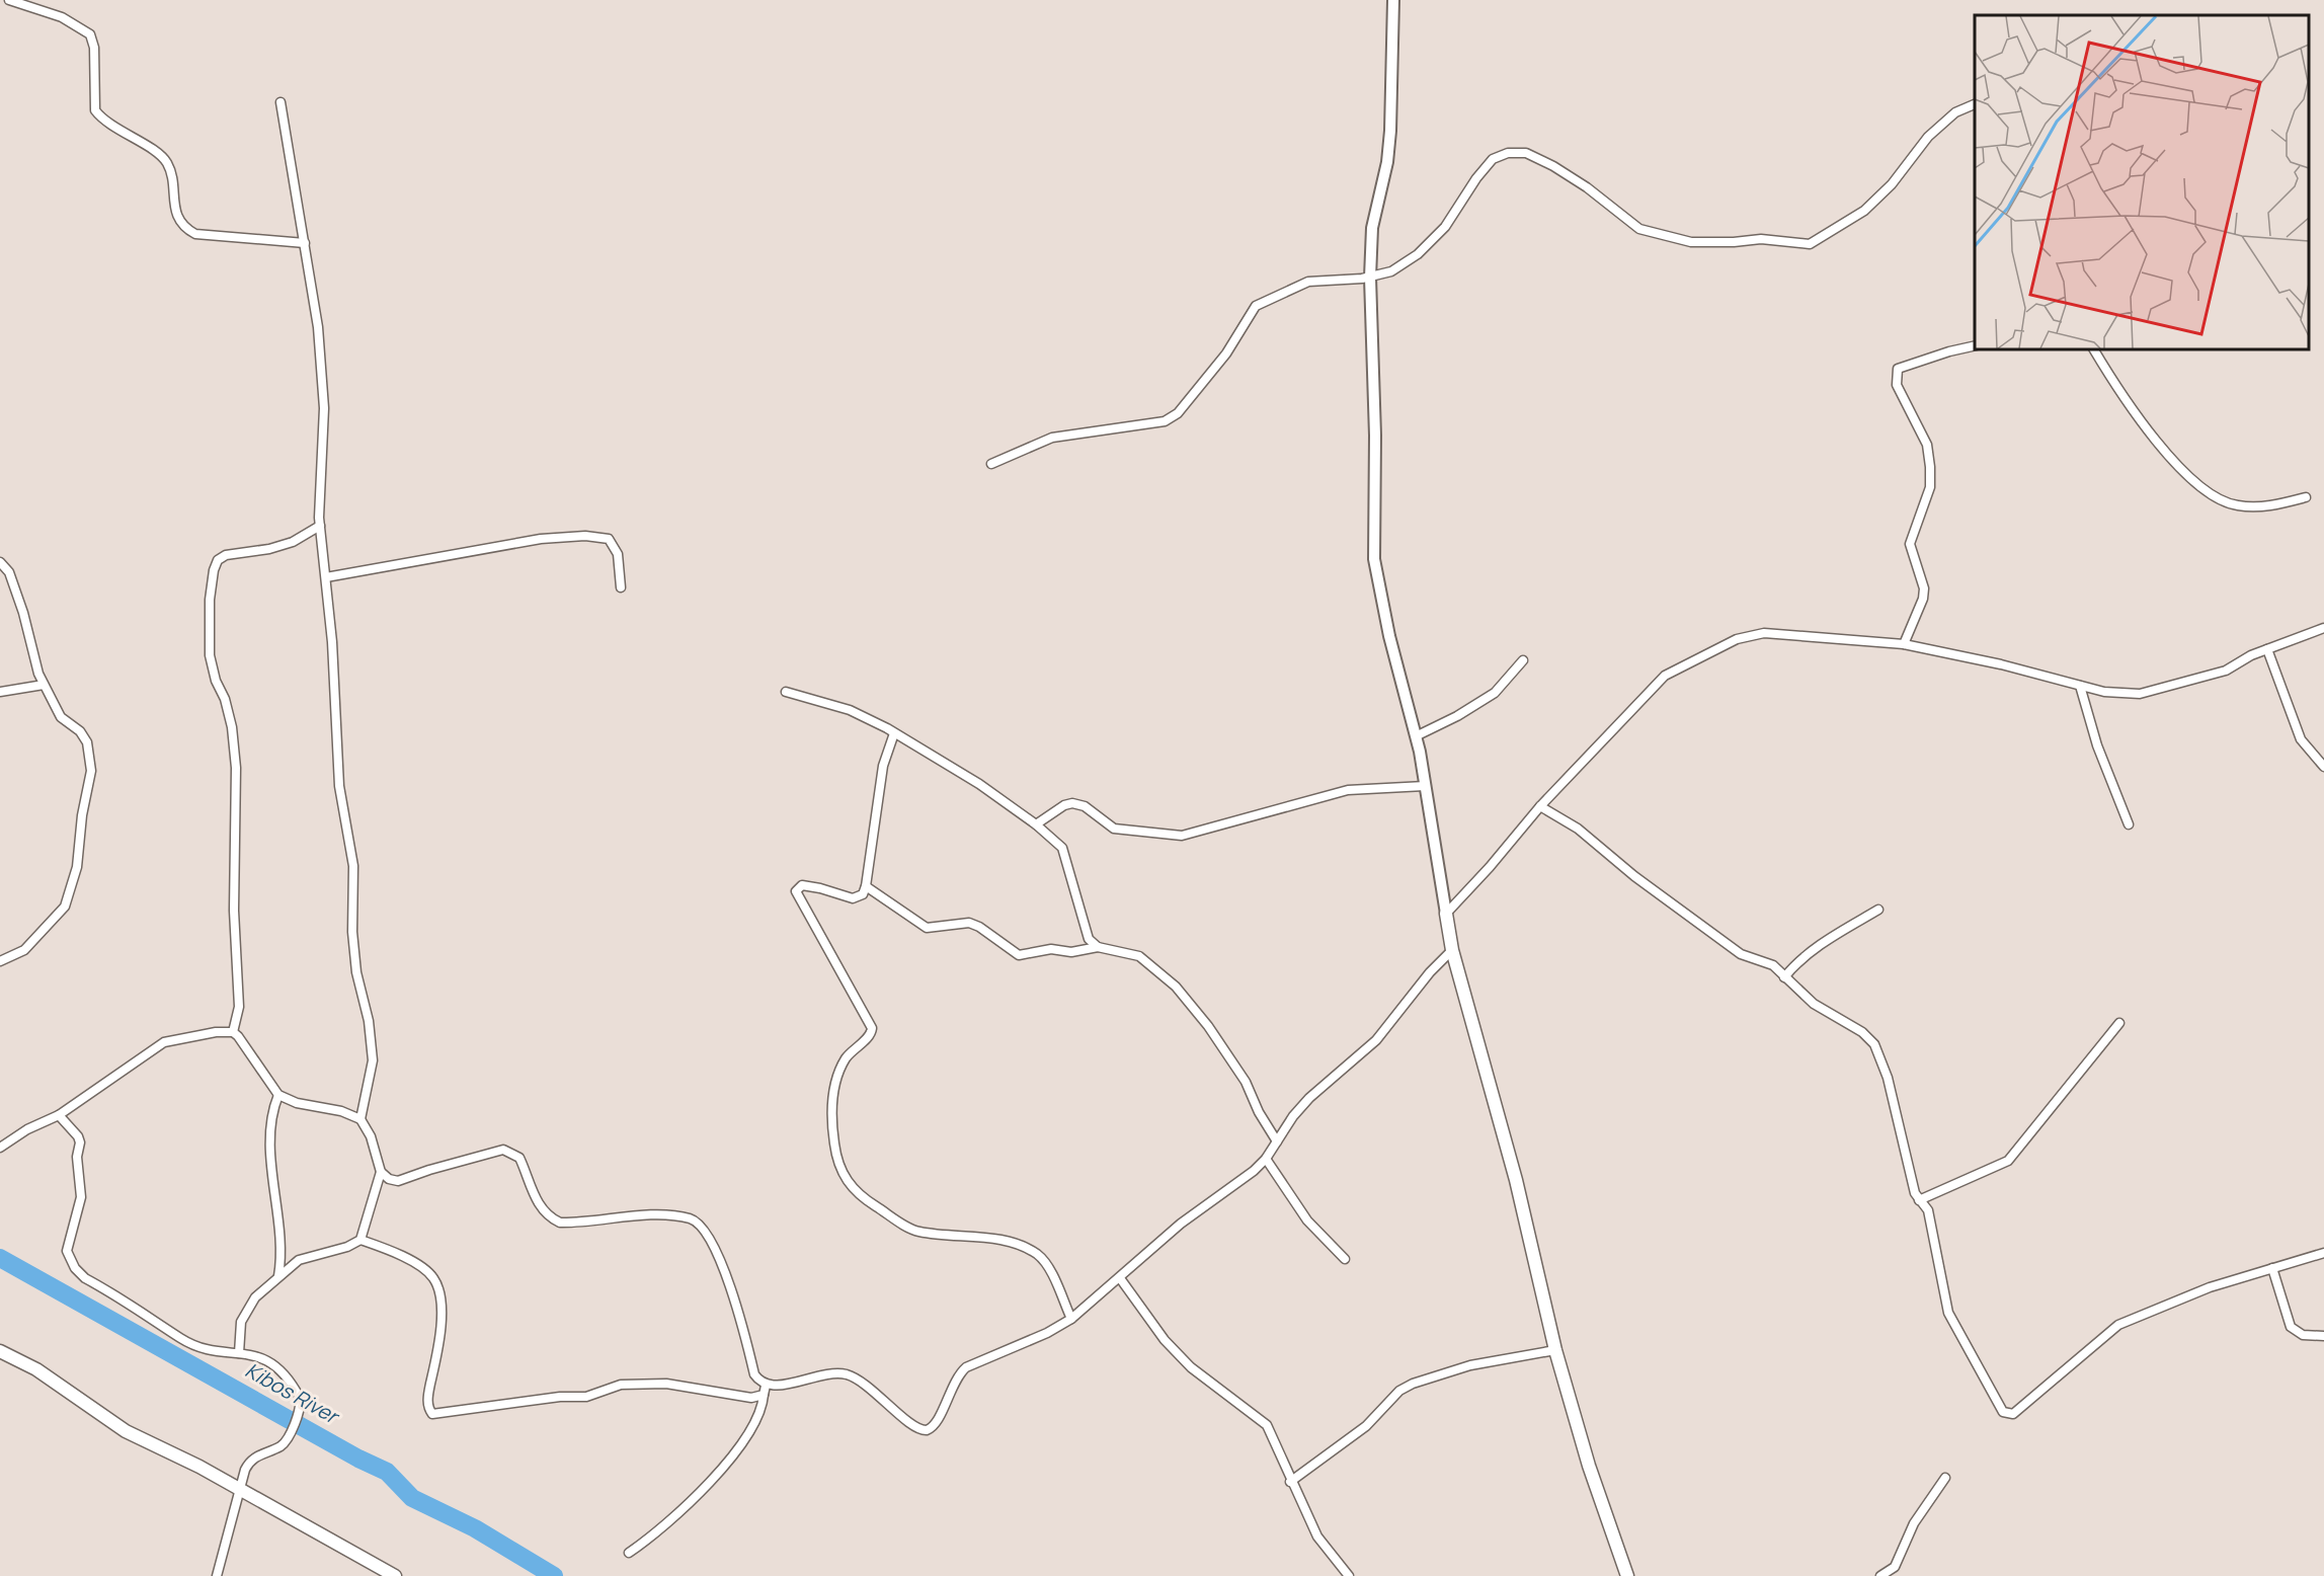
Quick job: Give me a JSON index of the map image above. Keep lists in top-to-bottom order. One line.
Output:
{"water":["Kibos River"]}
